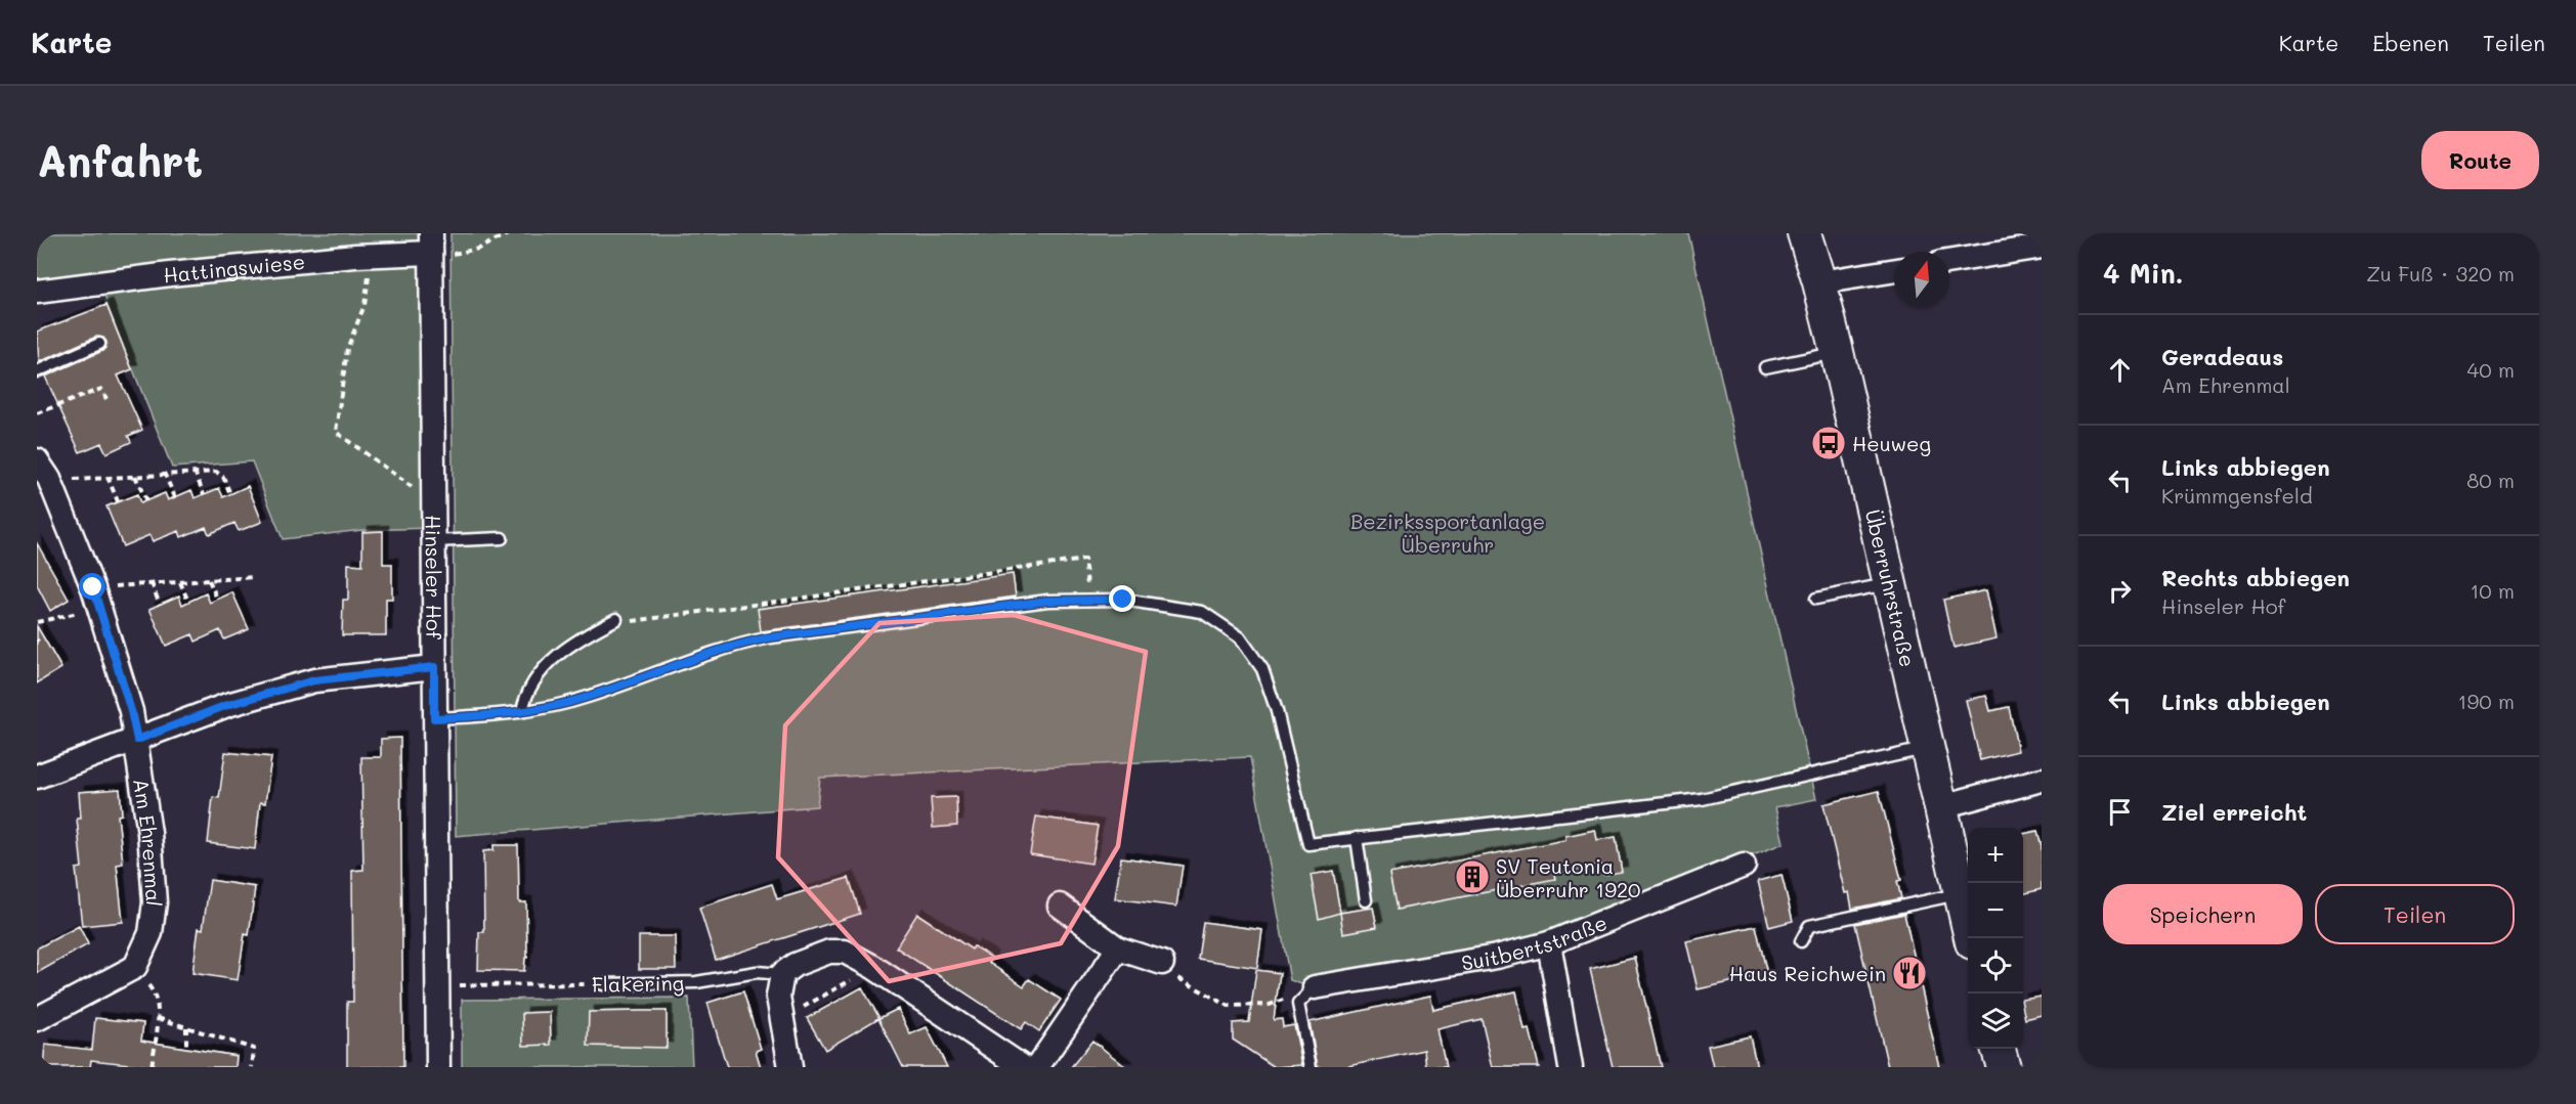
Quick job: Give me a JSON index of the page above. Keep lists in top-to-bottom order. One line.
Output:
{"streets":{"main road":["Überruhrstraße"],"street":["Hattingswiese","Hinseler Hof","Am Ehrenmal","Suitbertstraße"],"lane":["Flakering"]},"crossings":[["Hattingswiese","Hinseler Hof"]],"parks":["Bezirkssportanlage Überruhr"],"places":{"bus stop":["Heuweg"],"building":["SV Teutonia Überruhr 1920"],"restaurant":["Haus Reichwein"]},"north":"top","page":{"header":"Karte","nav":["Karte","Ebenen","Teilen"],"buttons":["Route",["Speichern","Teilen"]],"title":"Anfahrt","heading":["4 Min.","Zu Fuß · 320 m"],"list":[["Geradeaus","Am Ehrenmal","40 m"],["Links abbiegen","Krümmgensfeld","80 m"],["Rechts abbiegen","Hinseler Hof","10 m"],["Links abbiegen","190 m"],"Ziel erreicht"],"map_buttons":["+","−"]}}
